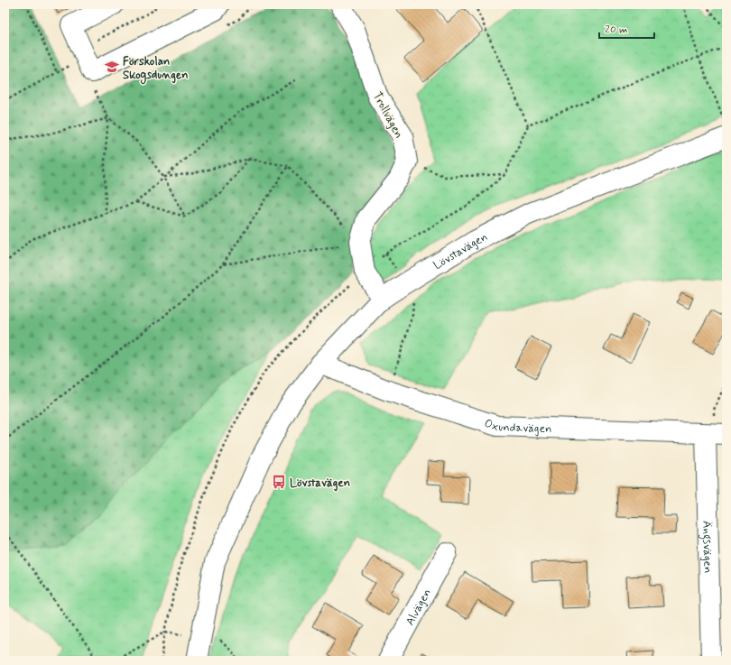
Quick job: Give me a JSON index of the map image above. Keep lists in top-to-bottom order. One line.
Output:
{"streets":{"street":["Trollvägen","Lövstavägen","Oxundavägen","Ängsvägen","Alvägen"]},"crossings":[["Lövstavägen","Oxundavägen"],["Oxundavägen","Ängsvägen"]],"places":{"school or university":["Förskolan Skogsdungen"],"bus stop":["Lövstavägen"]},"scale_bar":"20 m"}
